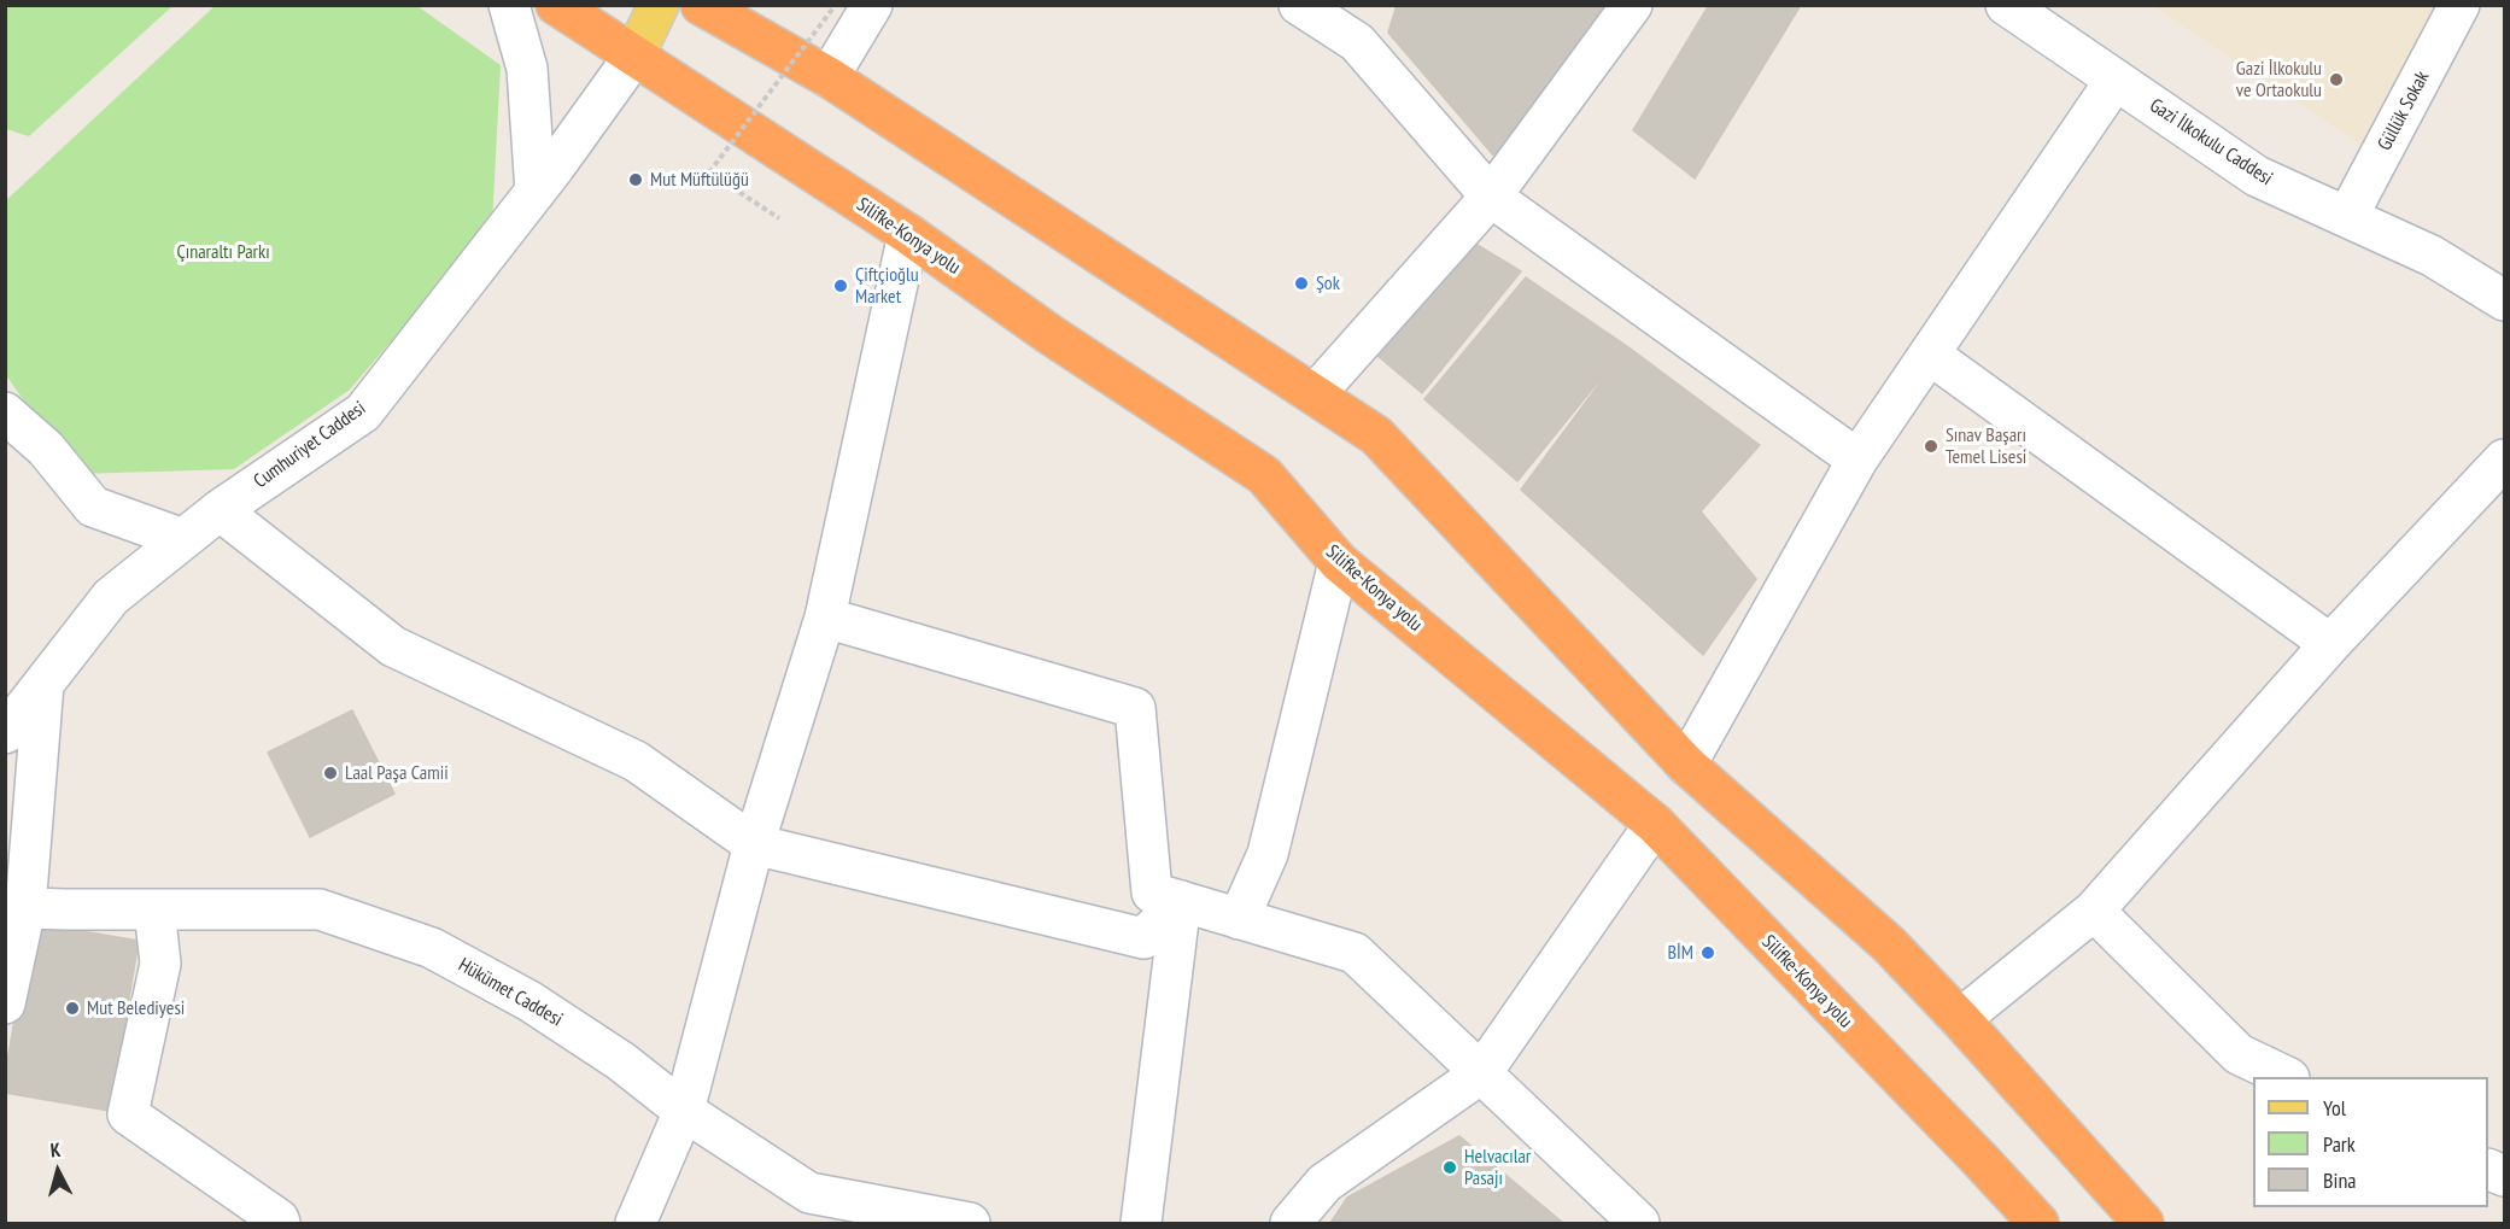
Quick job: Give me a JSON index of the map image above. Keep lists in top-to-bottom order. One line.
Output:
{"streets":{"highway":["Silifke-Konya yolu"],"street":["Güllük Sokak","Gazi İlkokulu Caddesi","Cumhuriyet Caddesi","Hükümet Caddesi"]},"crossings":[["Güllük Sokak","Gazi İlkokulu Caddesi"],["Silifke-Konya yolu","Cumhuriyet Caddesi"]],"parks":["Çınaraltı Parkı"],"places":["Gazi İlkokulu ve Ortaokulu","Mut Müftülüğü","Şok","Çiftçioğlu Market","Sınav Başarı Temel Lisesi","Laal Paşa Camii","BİM","Mut Belediyesi","Helvacılar Pasajı"],"legend":["Yol","Park","Bina"],"north":"top"}
